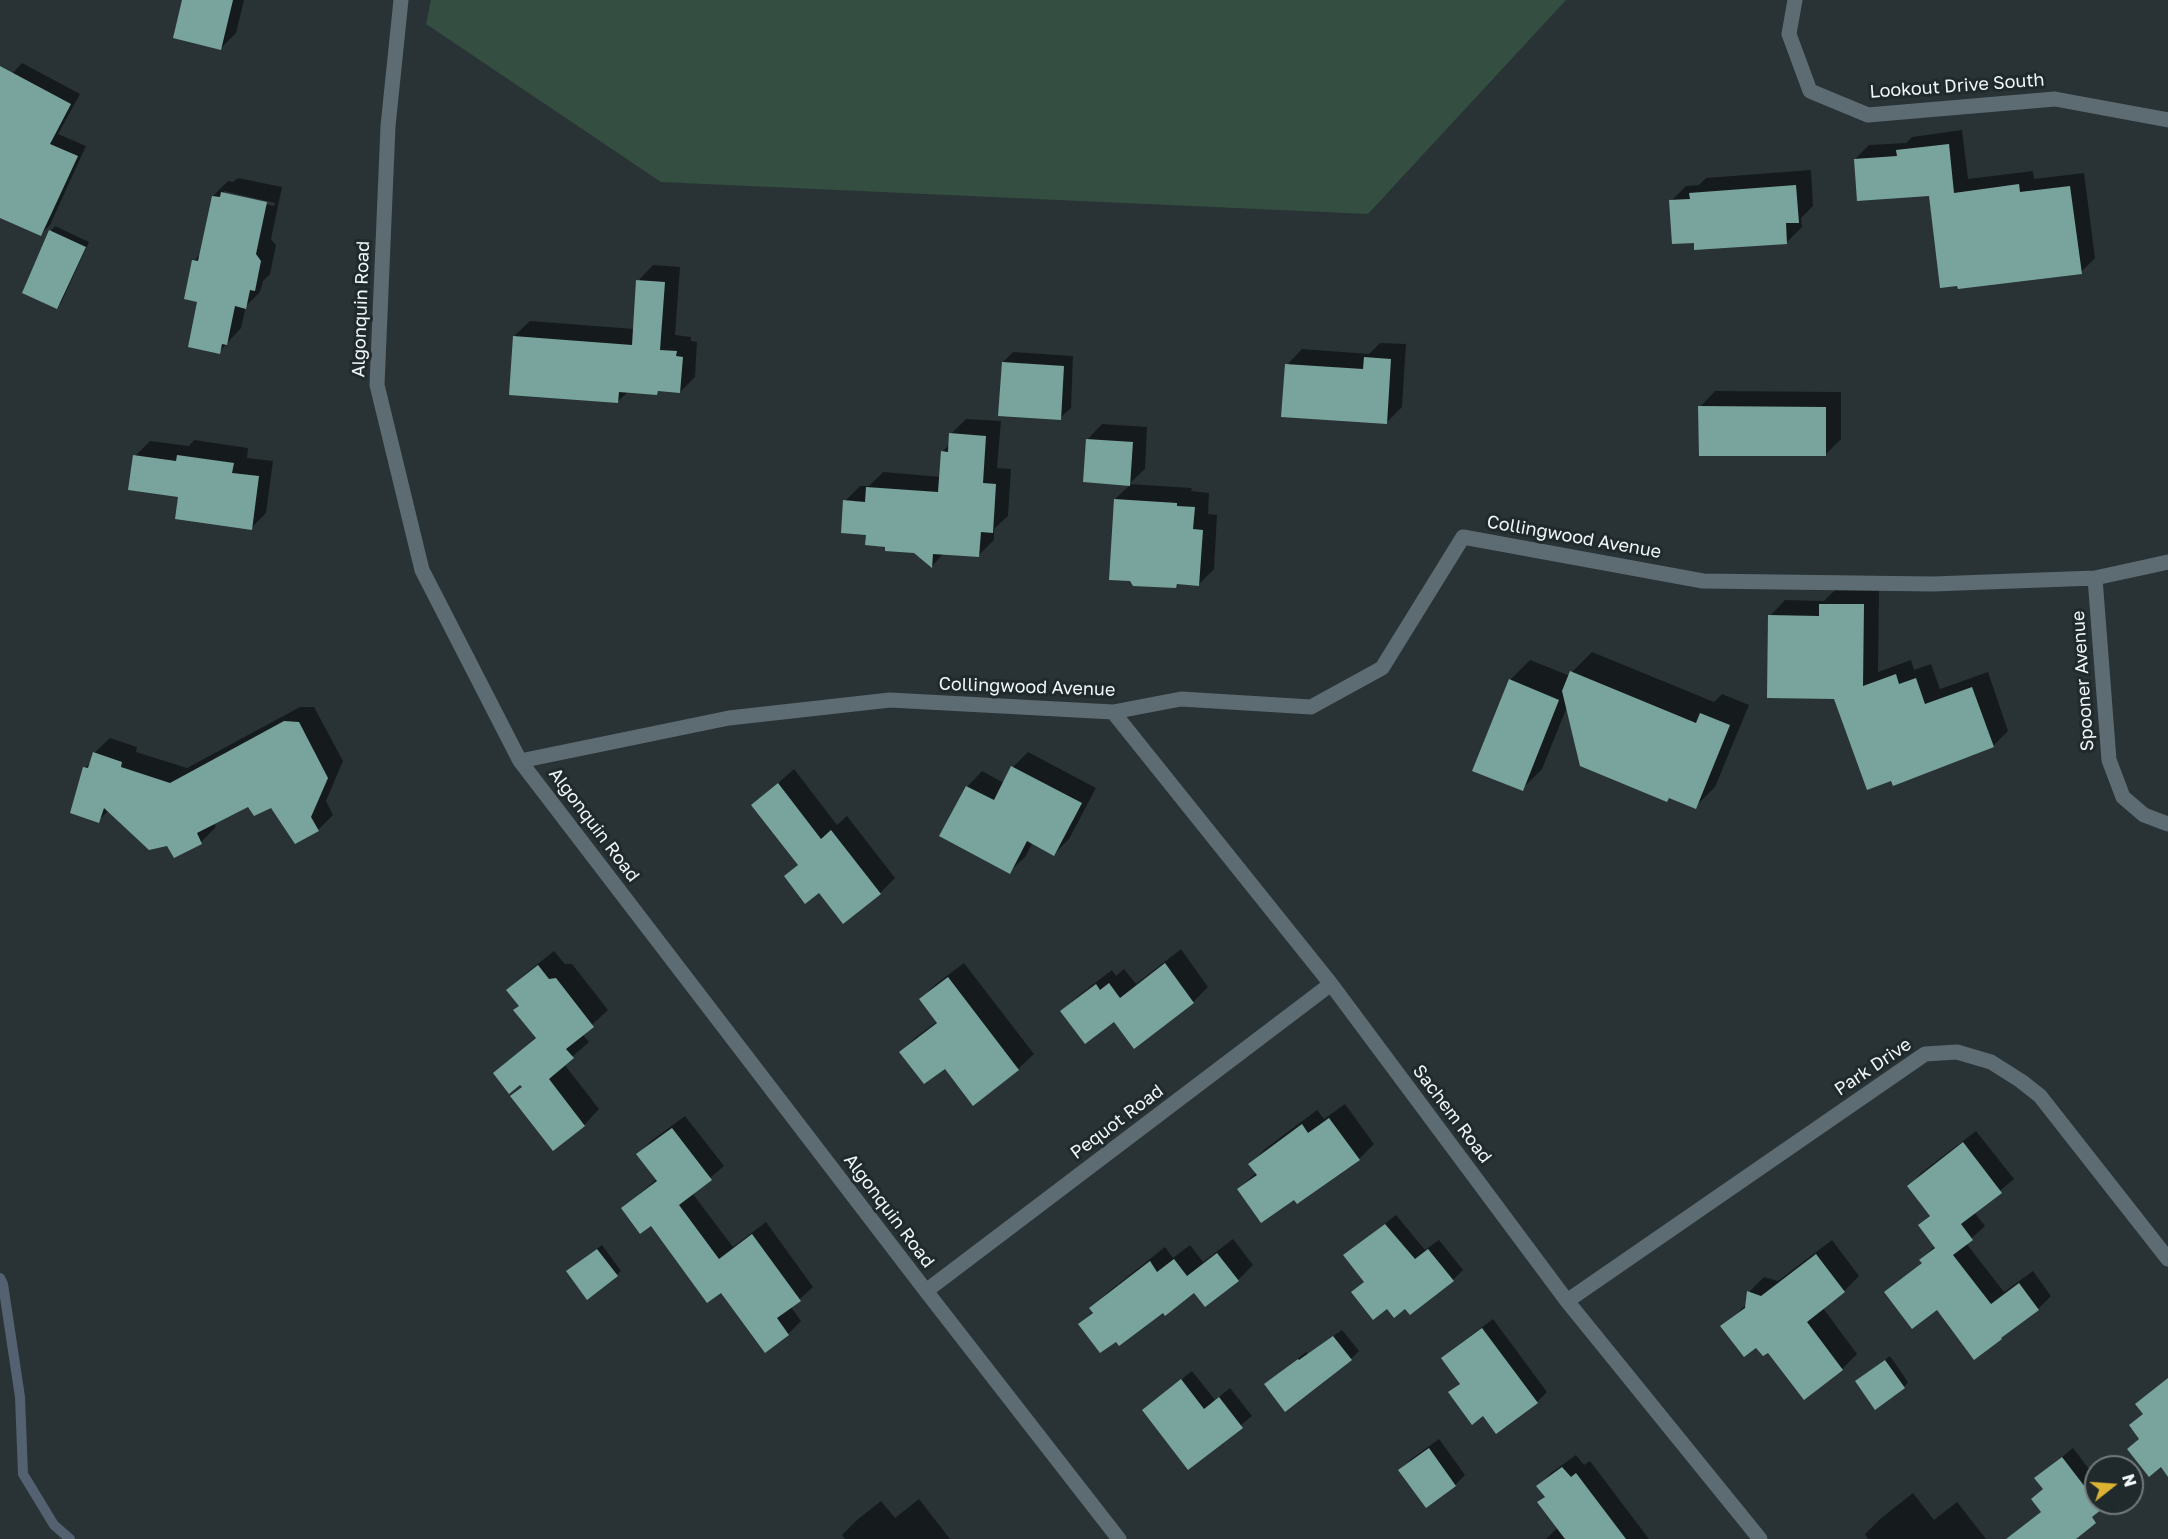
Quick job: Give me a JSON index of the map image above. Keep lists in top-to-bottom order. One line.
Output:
{"streets":{"street":["Lookout Drive South","Algonquin Road","Collingwood Avenue","Spooner Avenue","Park Drive","Sachem Road","Pequot Road"]},"crossings":[["Algonquin Road","Collingwood Avenue"],["Algonquin Road","Pequot Road"],["Collingwood Avenue","Spooner Avenue"],["Collingwood Avenue","Sachem Road"],["Park Drive","Sachem Road"],["Sachem Road","Pequot Road"]],"north":"right"}
